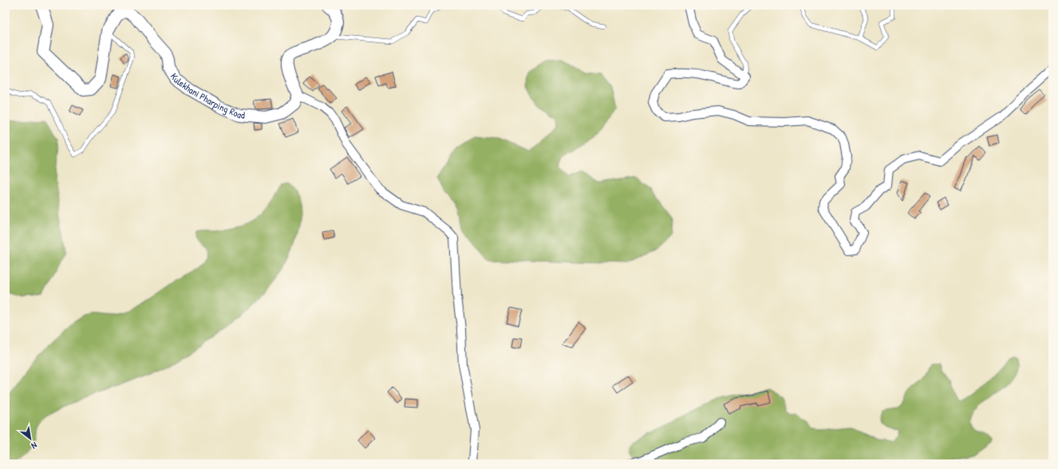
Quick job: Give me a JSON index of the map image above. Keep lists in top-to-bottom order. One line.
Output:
{"streets":{"main road":["Kulekhani Pharping Road"]},"north":"bottom right"}
